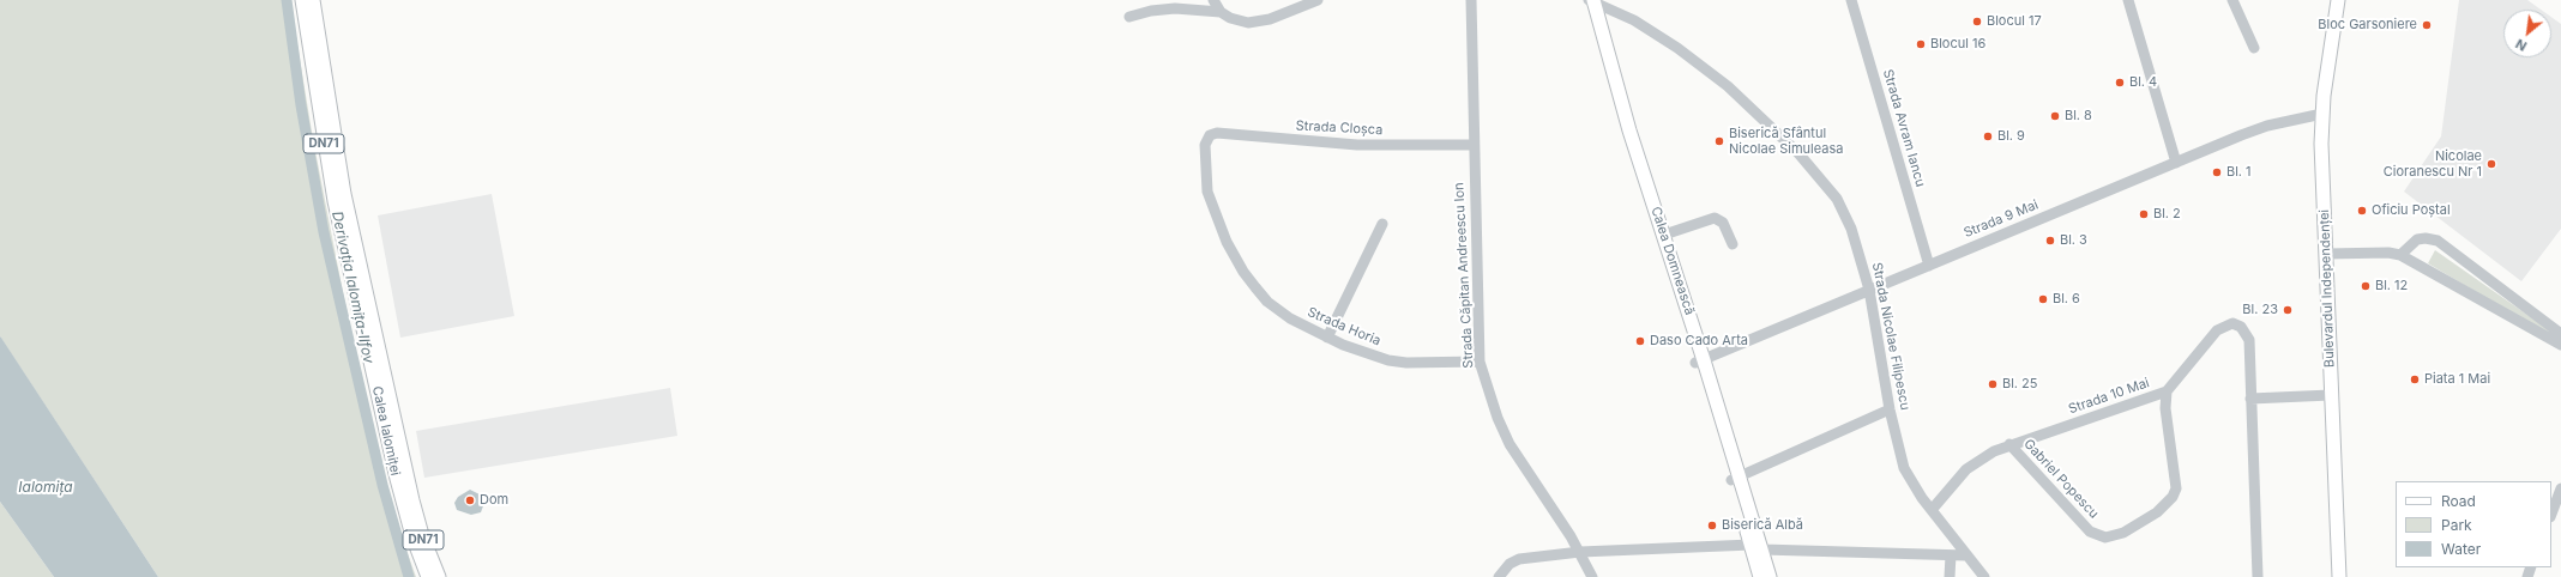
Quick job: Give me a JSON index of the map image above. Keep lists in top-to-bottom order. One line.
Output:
{"streets":{"main road":["DN71","Calea Domnească","Bulevardul Independenței","Calea Ialomiței"],"street":["Strada Cloșca","Strada Avram Iancu","Strada 9 Mai","Strada Căpitan Andreescu Ion","Strada Horia","Strada Nicolae Filipescu","Strada 10 Mai","Gabriel Popescu"]},"crossings":[["Strada Cloșca","Strada Căpitan Andreescu Ion"],["Strada Cloșca","Strada Horia"],["Strada Avram Iancu","Strada 9 Mai"],["Strada 9 Mai","Calea Domnească"],["Strada 9 Mai","Bulevardul Independenței"],["Strada 9 Mai","Strada Nicolae Filipescu"],["Calea Domnească","Strada Nicolae Filipescu"],["Strada Căpitan Andreescu Ion","Strada Horia"],["Strada Nicolae Filipescu","Strada 10 Mai"],["Strada 10 Mai","Gabriel Popescu"]],"water":["Derivația Ialomița-Ilfov","Ialomița"],"places":["Blocul 17","Bloc Garsoniere","Blocul 16","Bl. 4","Bl. 8","Bl. 9","Biserică Sfântul Nicolae Simuleasa","Nicolae Cioranescu Nr 1","Bl. 1","Oficiu Poștal","Bl. 2","Bl. 3","Bl. 12","Bl. 6","Bl. 23","Daso Cado Arta","Piata 1 Mai","Bl. 25","Dom","Biserică Albă"],"legend":["Road","Park","Water"],"north":"bottom left"}
